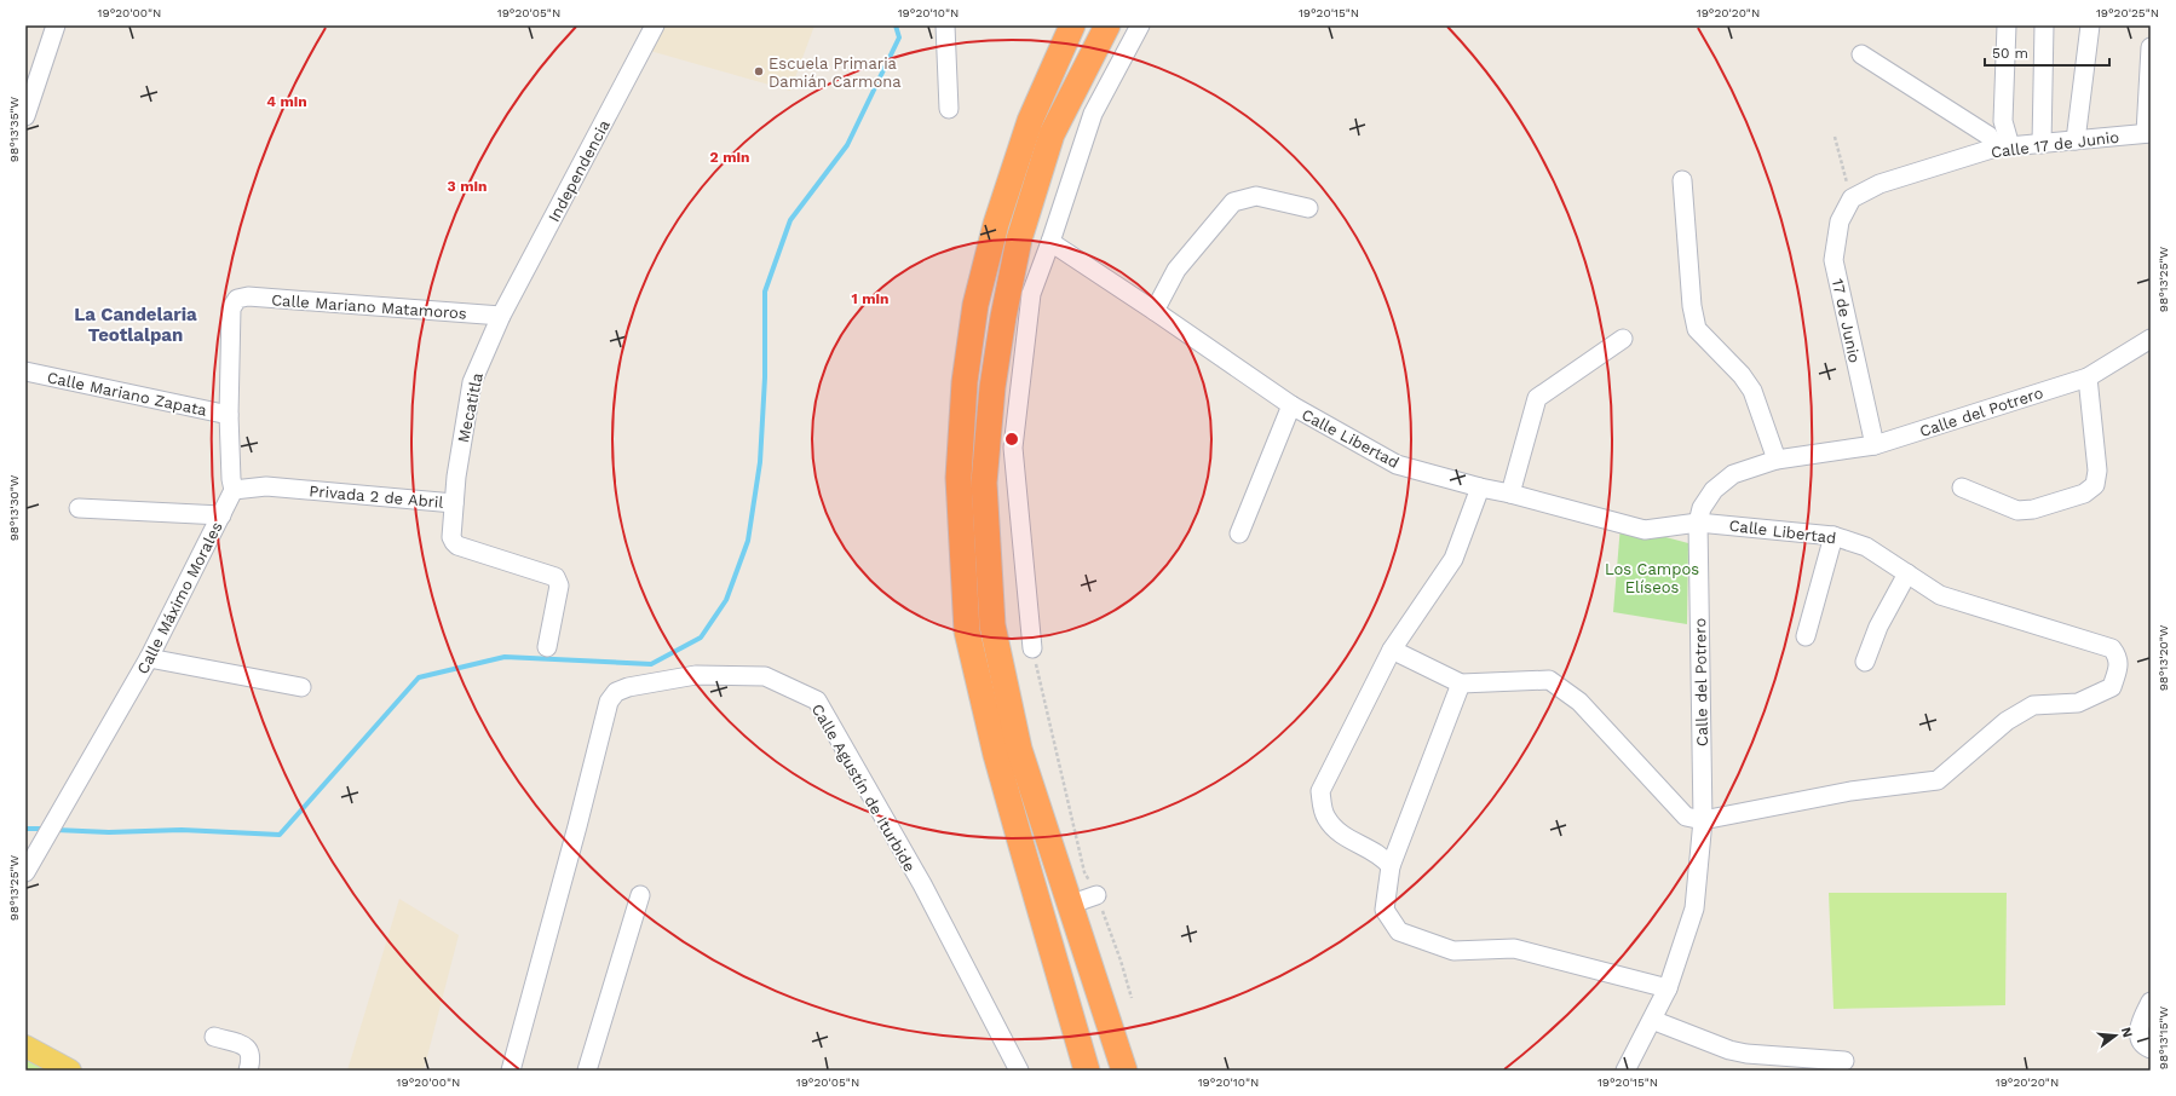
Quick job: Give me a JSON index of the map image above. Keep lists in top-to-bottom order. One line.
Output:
{"streets":{"street":["Calle 17 de Junio","Independencia","Calle Mariano Matamoros","17 de Junio","Calle Mariano Zapata","Mecatitla","Calle del Potrero","Calle Libertad","Privada 2 de Abril","Calle Máximo Morales","Calle Agustín de Iturbide"]},"crossings":[["Calle 17 de Junio","17 de Junio"],["Independencia","Calle Mariano Matamoros"],["Independencia","Mecatitla"],["Calle Mariano Matamoros","Calle Mariano Zapata"],["Calle Mariano Matamoros","Mecatitla"],["17 de Junio","Calle del Potrero"],["Mecatitla","Privada 2 de Abril"],["Calle del Potrero","Calle Libertad"],["Privada 2 de Abril","Calle Máximo Morales"]],"districts":["La Candelaria Teotlalpan"],"parks":["Los Campos Elíseos"],"places":["Escuela Primaria Damián Carmona"],"scale_bar":"50 m","north":"right","coordinates":["19°20'00\"N","19°20'05\"N","19°20'10\"N","19°20'15\"N","19°20'20\"N","19°20'25\"N","98°13'35\"W","98°13'25\"W","98°13'30\"W","98°13'20\"W","98°13'15\"W"],"rings":["4 min","2 min","3 min","1 min"]}
